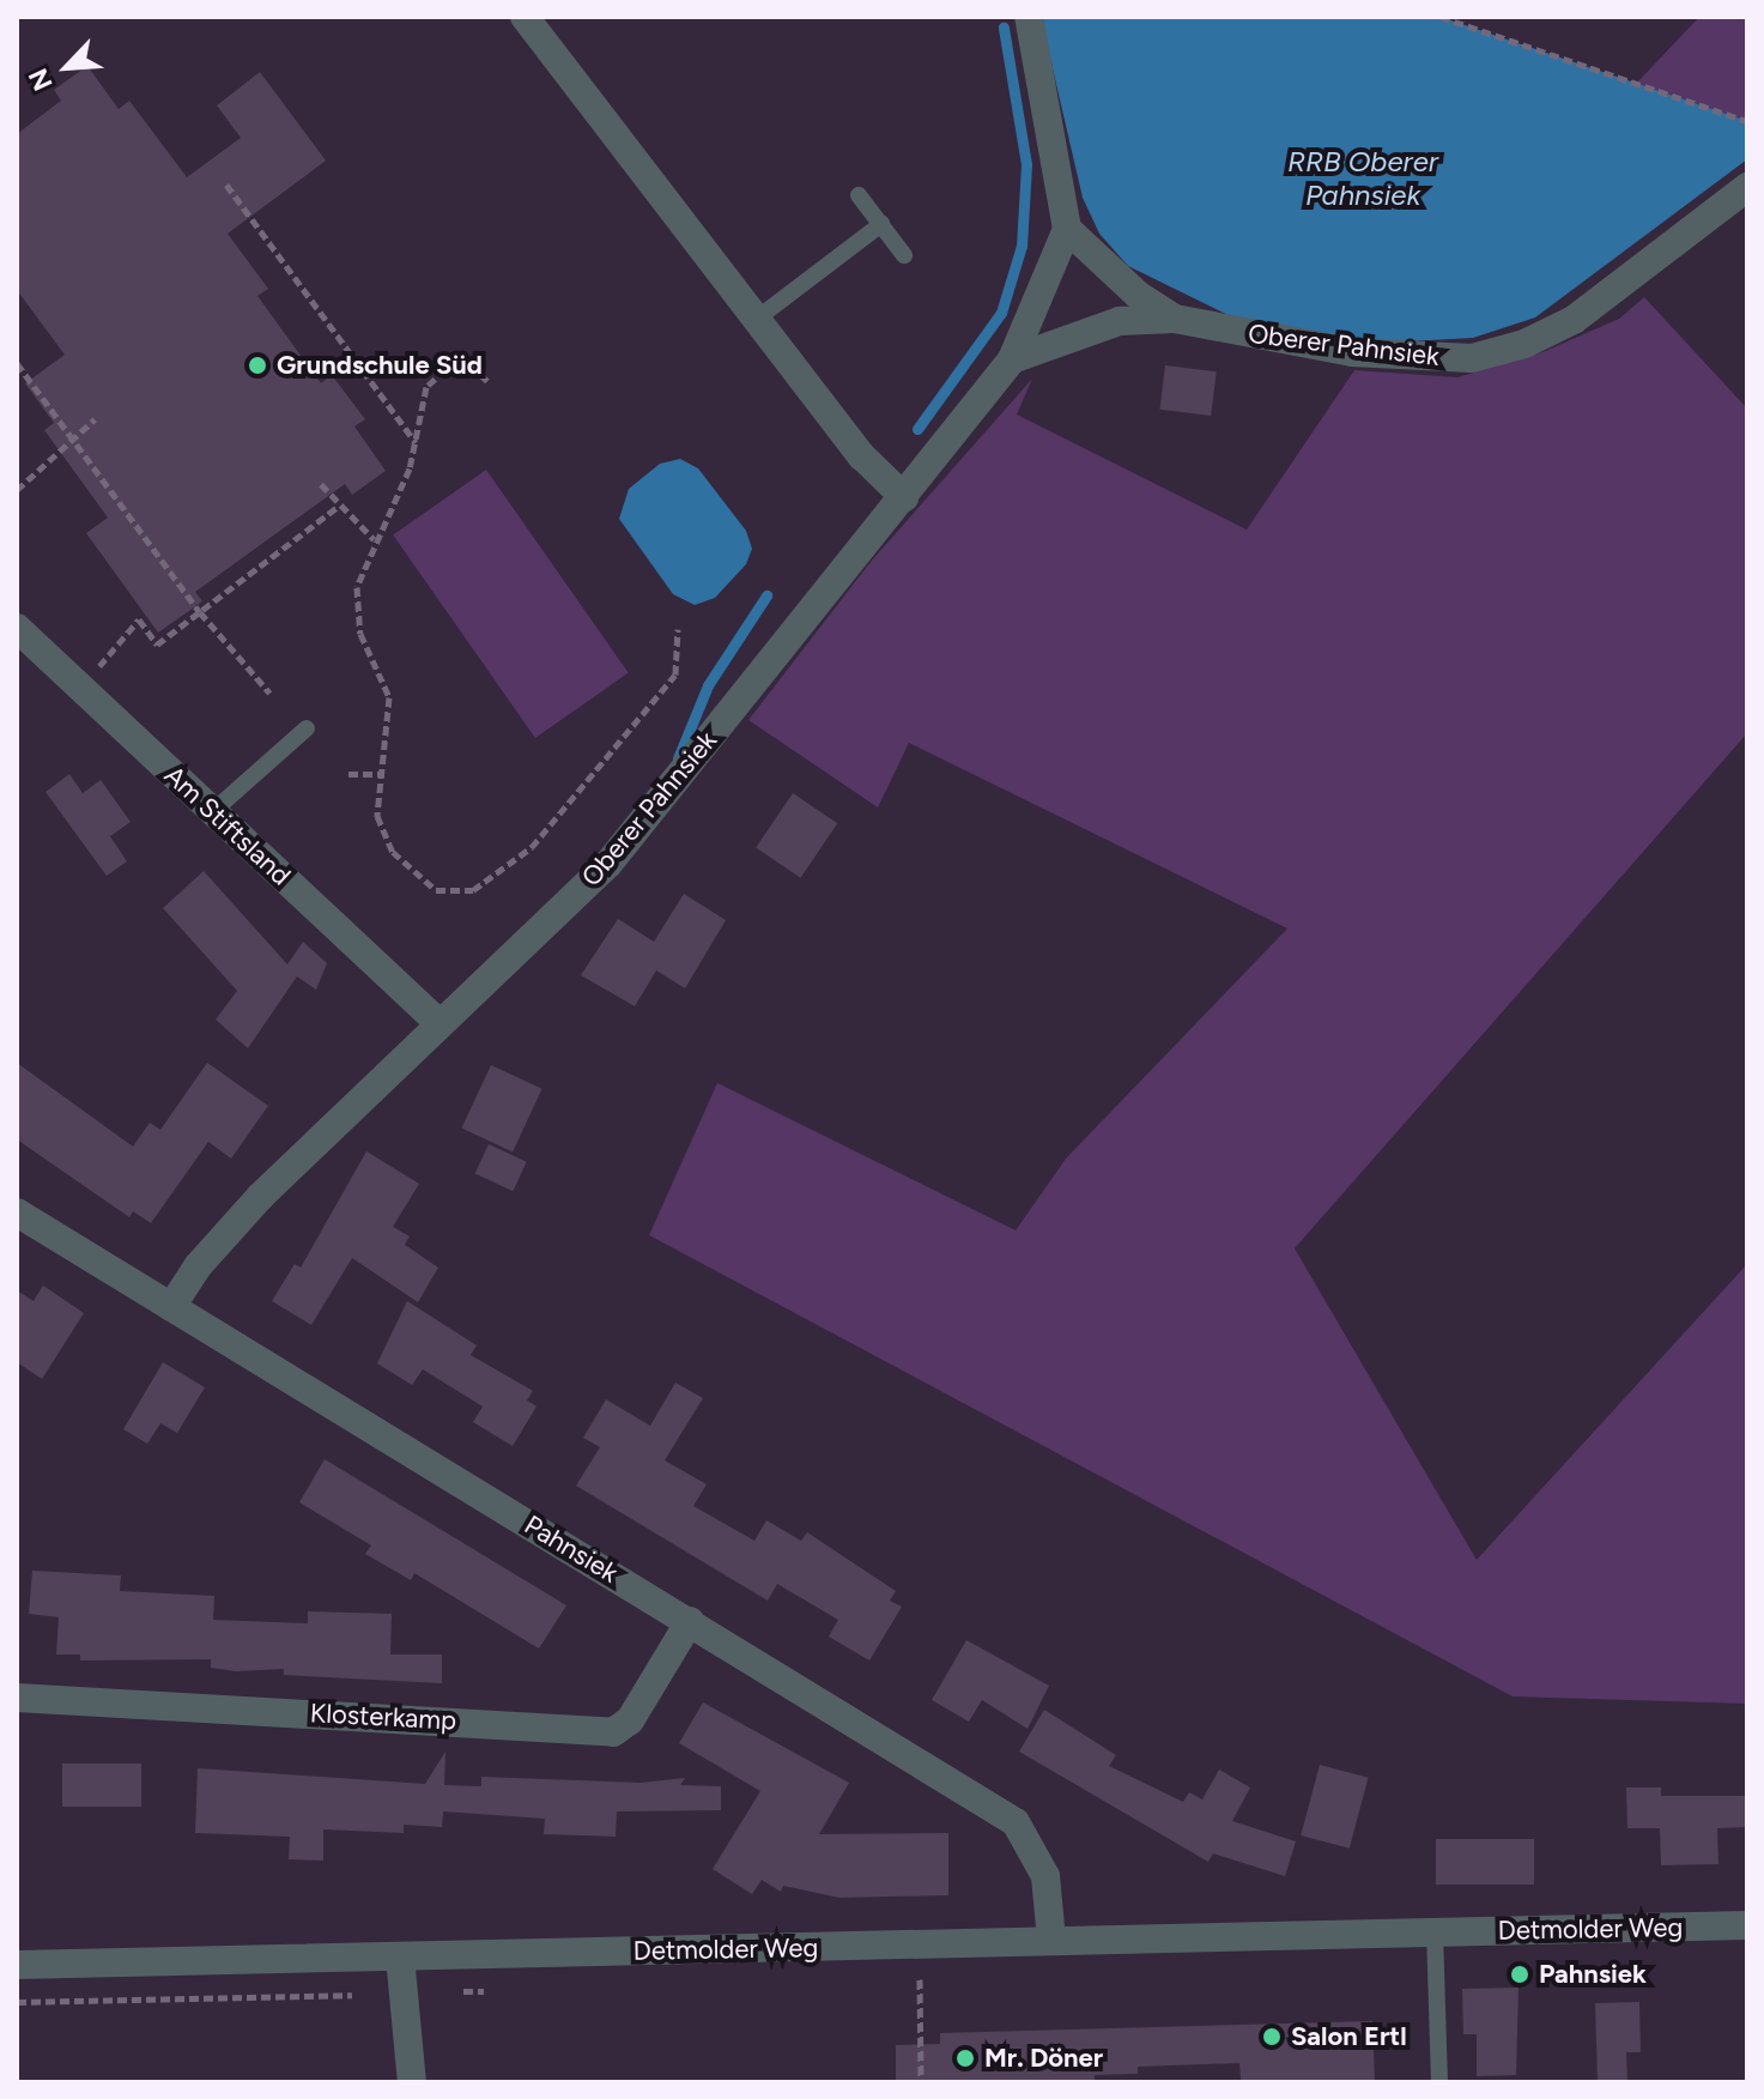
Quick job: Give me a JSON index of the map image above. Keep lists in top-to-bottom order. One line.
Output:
{"streets":{"street":["Oberer Pahnsiek","Am Stiftsland","Pahnsiek","Klosterkamp","Detmolder Weg"]},"crossings":[["Oberer Pahnsiek","Am Stiftsland"],["Oberer Pahnsiek","Pahnsiek"],["Pahnsiek","Klosterkamp"],["Pahnsiek","Detmolder Weg"]],"water":["RRB Oberer Pahnsiek"],"places":["Grundschule Süd","Pahnsiek","Salon Ertl","Mr. Döner"],"north":"bottom left"}
